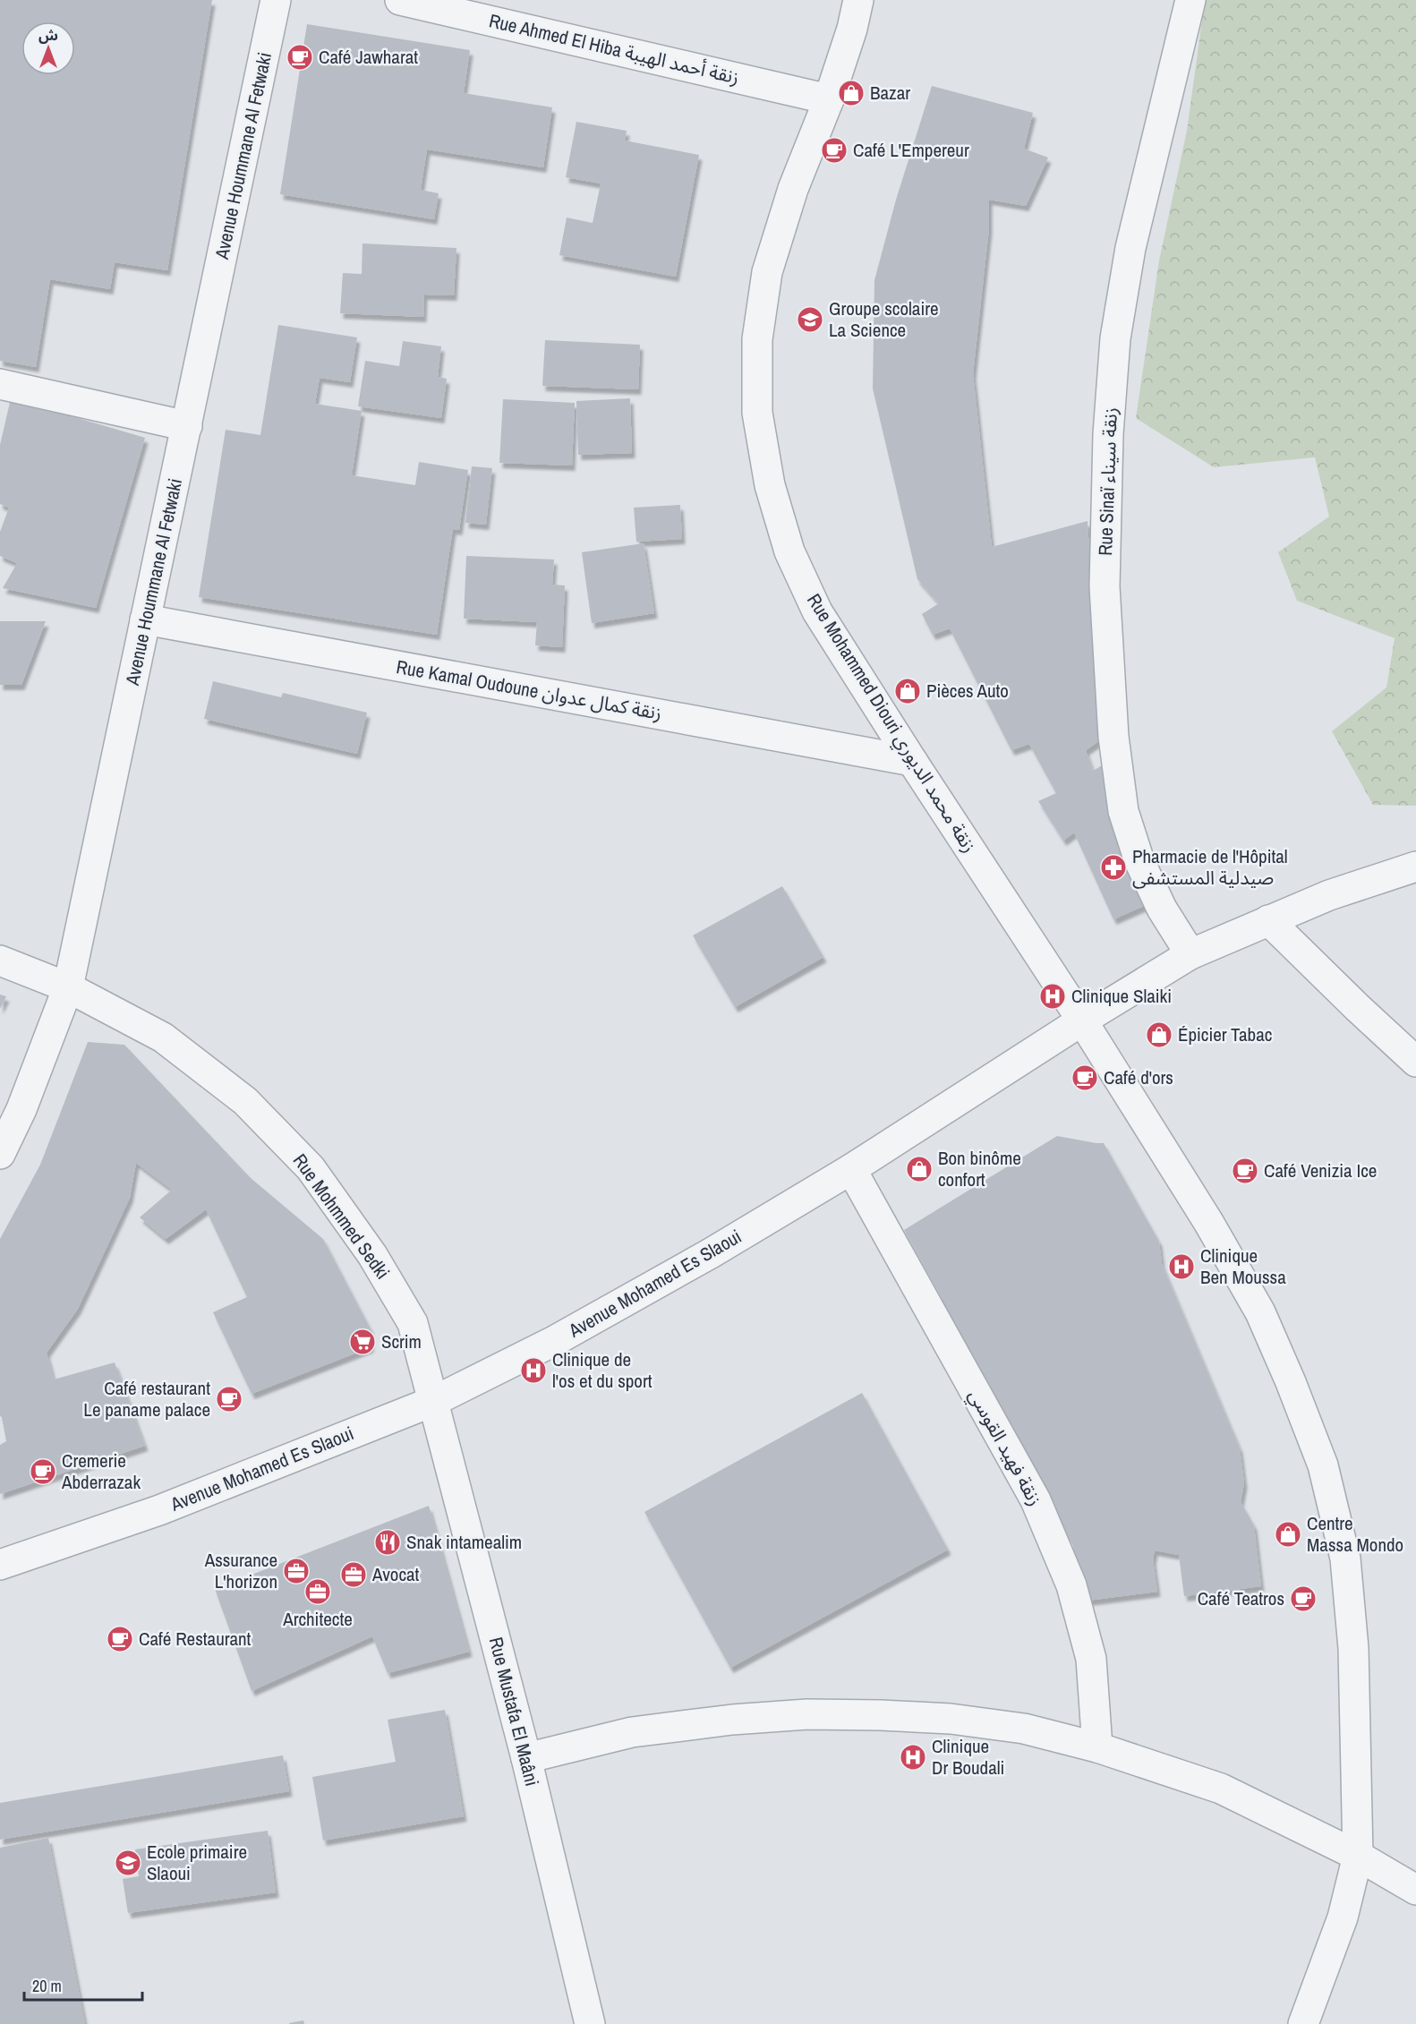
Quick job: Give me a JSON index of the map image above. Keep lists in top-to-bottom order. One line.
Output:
{"streets":{"street":["Rue Ahmed El Hiba زنقة أحمد الهيبة","Avenue Hoummane Al Fetwaki","Rue Sinaï زنقة سيناء","Rue Kamal Oudoune زنقة كمال عدوان","Rue Mohammed Diouri زنقة محمد الديوري","Rue Mohmmed Sedki","Avenue Mohamed Es Slaoui","زنقة فهيد القوسي","Rue Mustafa El Maâni"]},"crossings":[["Rue Ahmed El Hiba زنقة أحمد الهيبة","Rue Mohammed Diouri زنقة محمد الديوري"],["Avenue Hoummane Al Fetwaki","Rue Kamal Oudoune زنقة كمال عدوان"],["Avenue Hoummane Al Fetwaki","Rue Mohmmed Sedki"],["Rue Sinaï زنقة سيناء","Avenue Mohamed Es Slaoui"],["Rue Kamal Oudoune زنقة كمال عدوان","Rue Mohammed Diouri زنقة محمد الديوري"],["Rue Mohammed Diouri زنقة محمد الديوري","Avenue Mohamed Es Slaoui"],["Rue Mohmmed Sedki","Avenue Mohamed Es Slaoui"],["Rue Mohmmed Sedki","Rue Mustafa El Maâni"],["Avenue Mohamed Es Slaoui","زنقة فهيد القوسي"],["Avenue Mohamed Es Slaoui","Rue Mustafa El Maâni"]],"places":{"cafe":["Café Jawharat","Café L'Empereur","Café d'ors","Café Venizia Ice","Café restaurant Le paname palace","Cremerie Abderrazak","Café Teatros","Café Restaurant"],"shop":["Bazar","Pièces Auto","Épicier Tabac","Bon binôme confort","Centre Massa Mondo"],"school or university":["Groupe scolaire La Science","Ecole primaire Slaoui"],"pharmacy":["Pharmacie de l'Hôpital صيدلية المستشفى"],"hospital":["Clinique Slaiki","Clinique Ben Moussa","Clinique de l'os et du sport","Clinique Dr Boudali"],"supermarket":["Scrim"],"restaurant":["Snak intamealim"],"office":["Assurance L'horizon","Avocat","Architecte"]},"scale_bar":"20 m","north":"top"}
